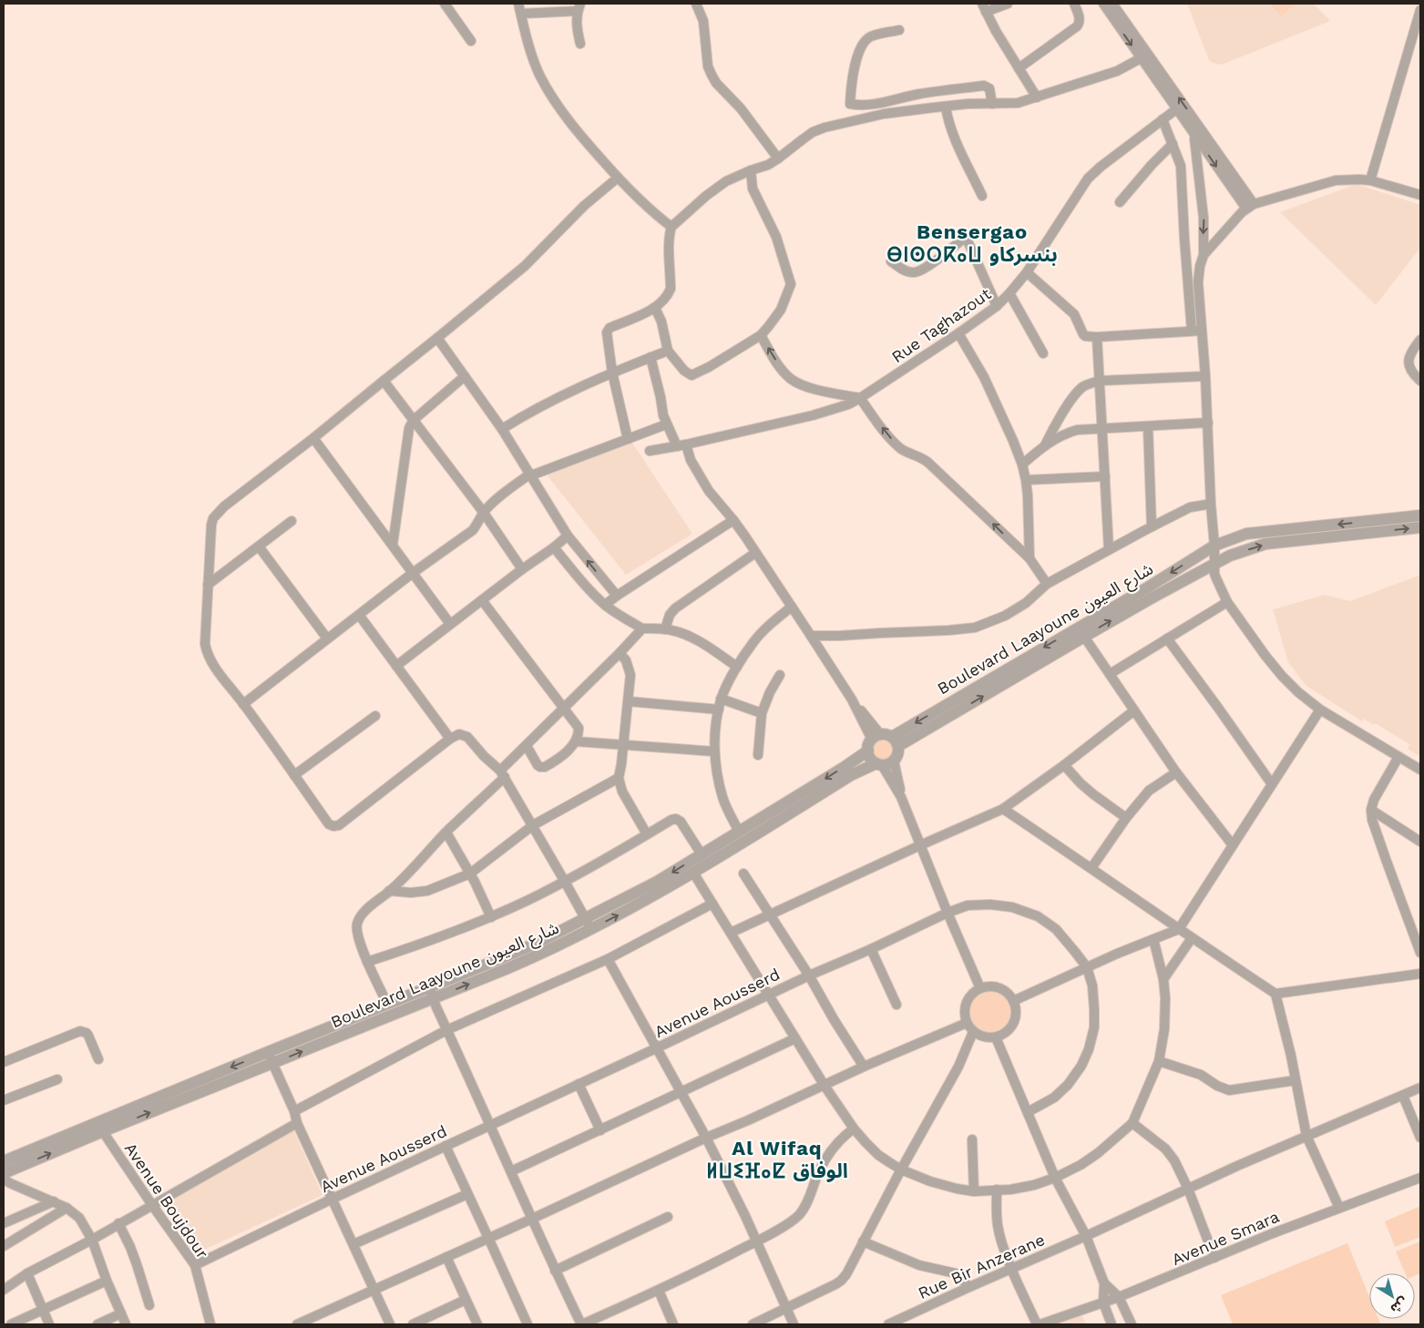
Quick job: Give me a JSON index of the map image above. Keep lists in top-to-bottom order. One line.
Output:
{"streets":{"street":["Rue Taghazout","Boulevard Laayoune شارع العيون","Avenue Aousserd","Avenue Boujdour","Avenue Smara","Rue Bir Anzerane"]},"crossings":[["Boulevard Laayoune شارع العيون","Avenue Boujdour"],["Avenue Aousserd","Avenue Boujdour"]],"districts":["Bensergao ⴱⵏⵙⵔⴽⴰⵡ بنسركاو","Al Wifaq ⵍⵡⵉⴼⴰⵇ الوفاق"],"north":"bottom right"}
